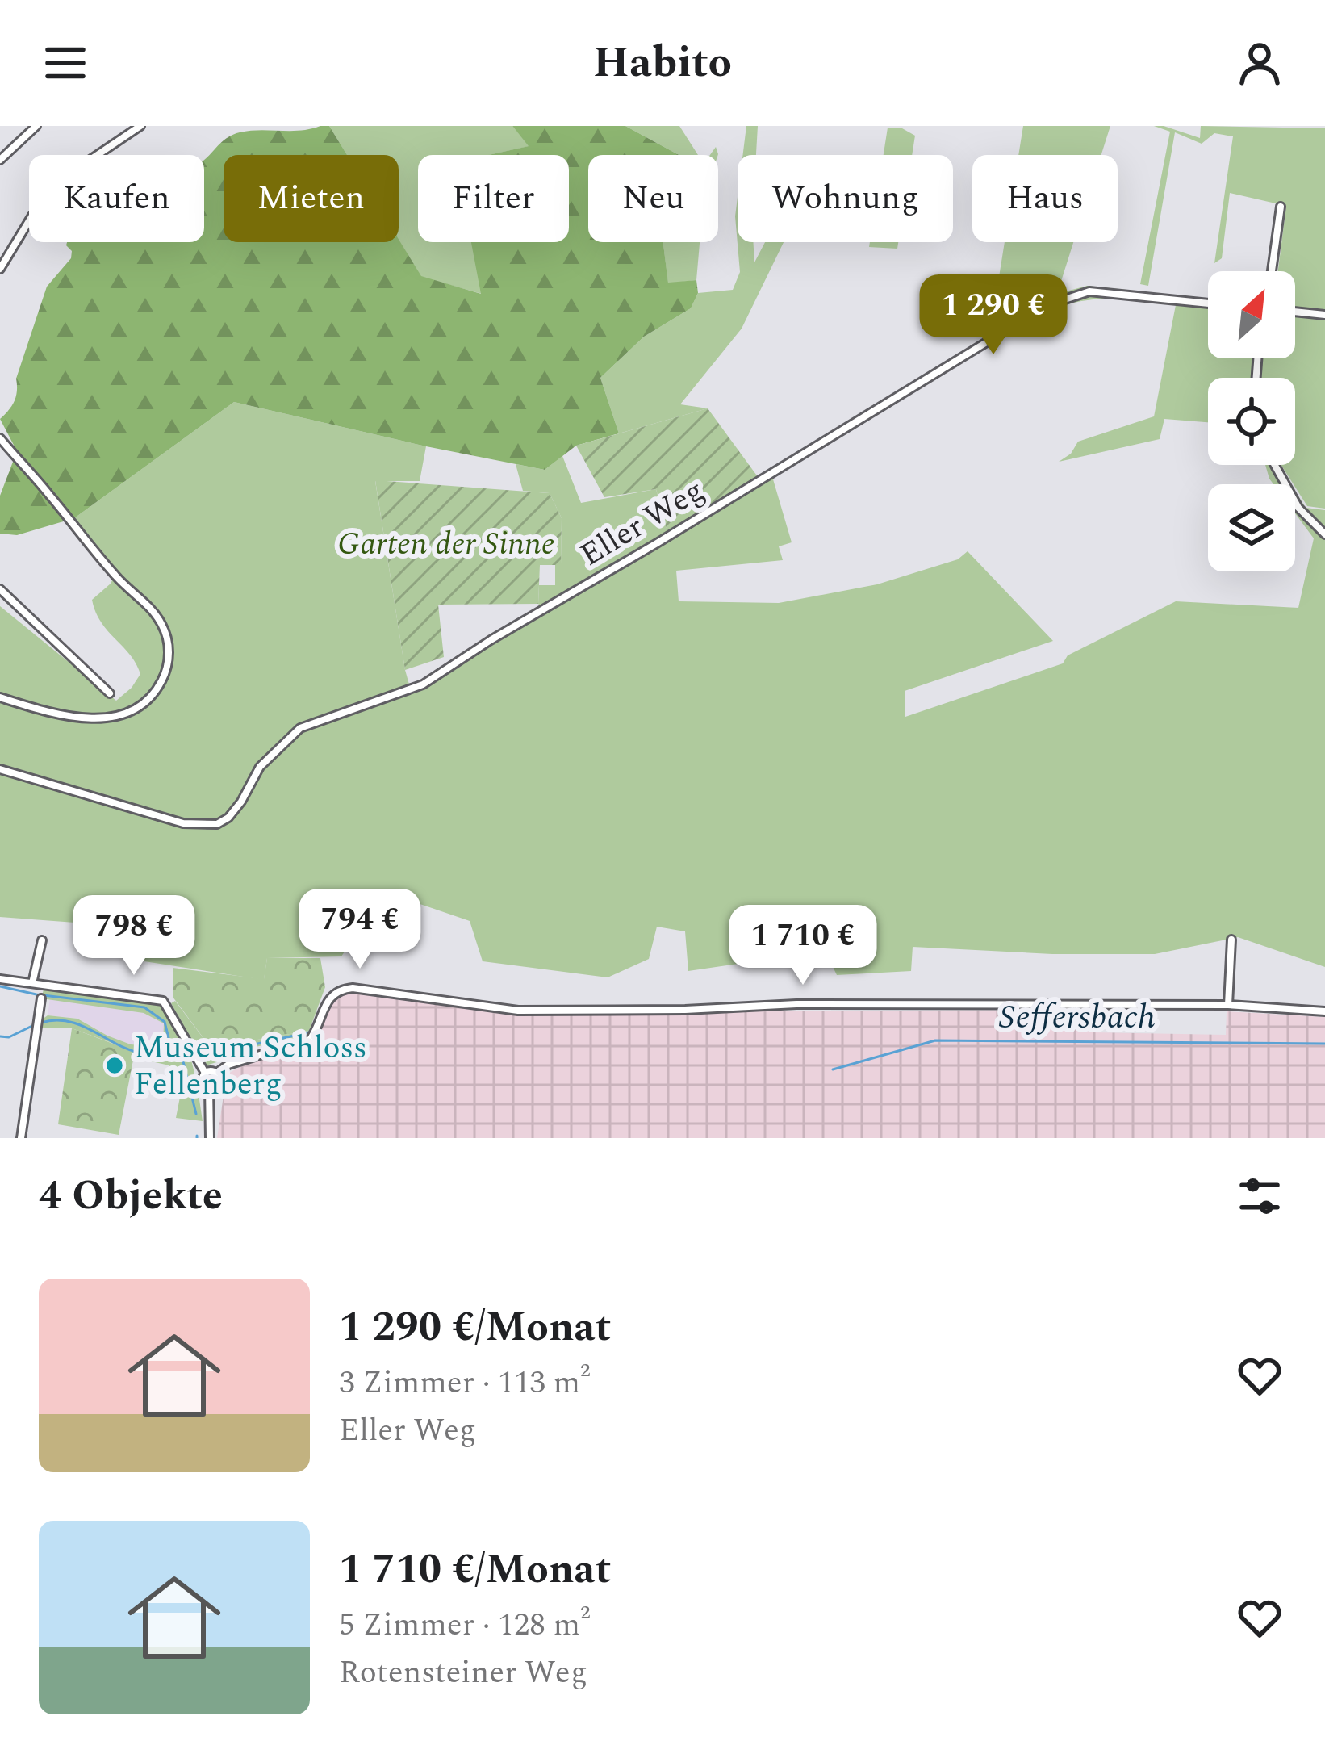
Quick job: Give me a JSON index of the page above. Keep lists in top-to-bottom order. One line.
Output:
{"streets":{"street":["Eller Weg"]},"water":["Seffersbach"],"parks":["Garten der Sinne"],"places":["Museum Schloss Fellenberg"],"north":"top right","page":{"header":"Habito","chip":["Kaufen","Mieten","Filter","Neu","Wohnung","Haus"],"price":["1 290 €","794 €","798 €","1 710 €"],"heading":"4 Objekte","list":[{"name":"1 290 €/Monat","note":"3 Zimmer · 113 m² · Eller Weg"},{"name":"1 710 €/Monat","note":"5 Zimmer · 128 m² · Rotensteiner Weg"}]}}
